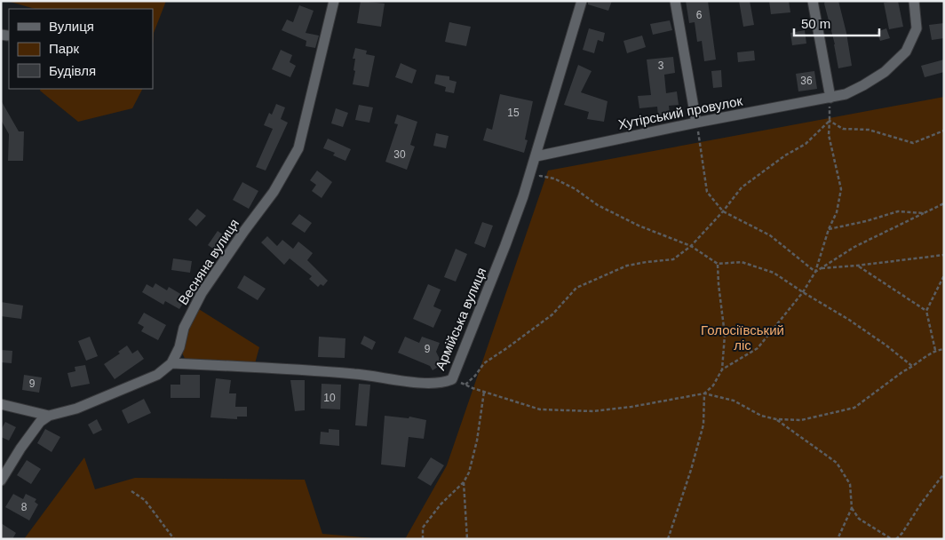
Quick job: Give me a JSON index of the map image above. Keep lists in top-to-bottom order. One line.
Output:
{"streets":{"street":["Хутірський провулок","Весняна вулиця","Армійська вулиця"]},"crossings":[["Хутірський провулок","Армійська вулиця"],["Весняна вулиця","Армійська вулиця"]],"parks":["Голосіївський ліс"],"house_numbers":["6","3","36","15","30","9","9","10","8"],"legend":["Вулиця","Парк","Будівля"],"scale_bar":"50 m"}
